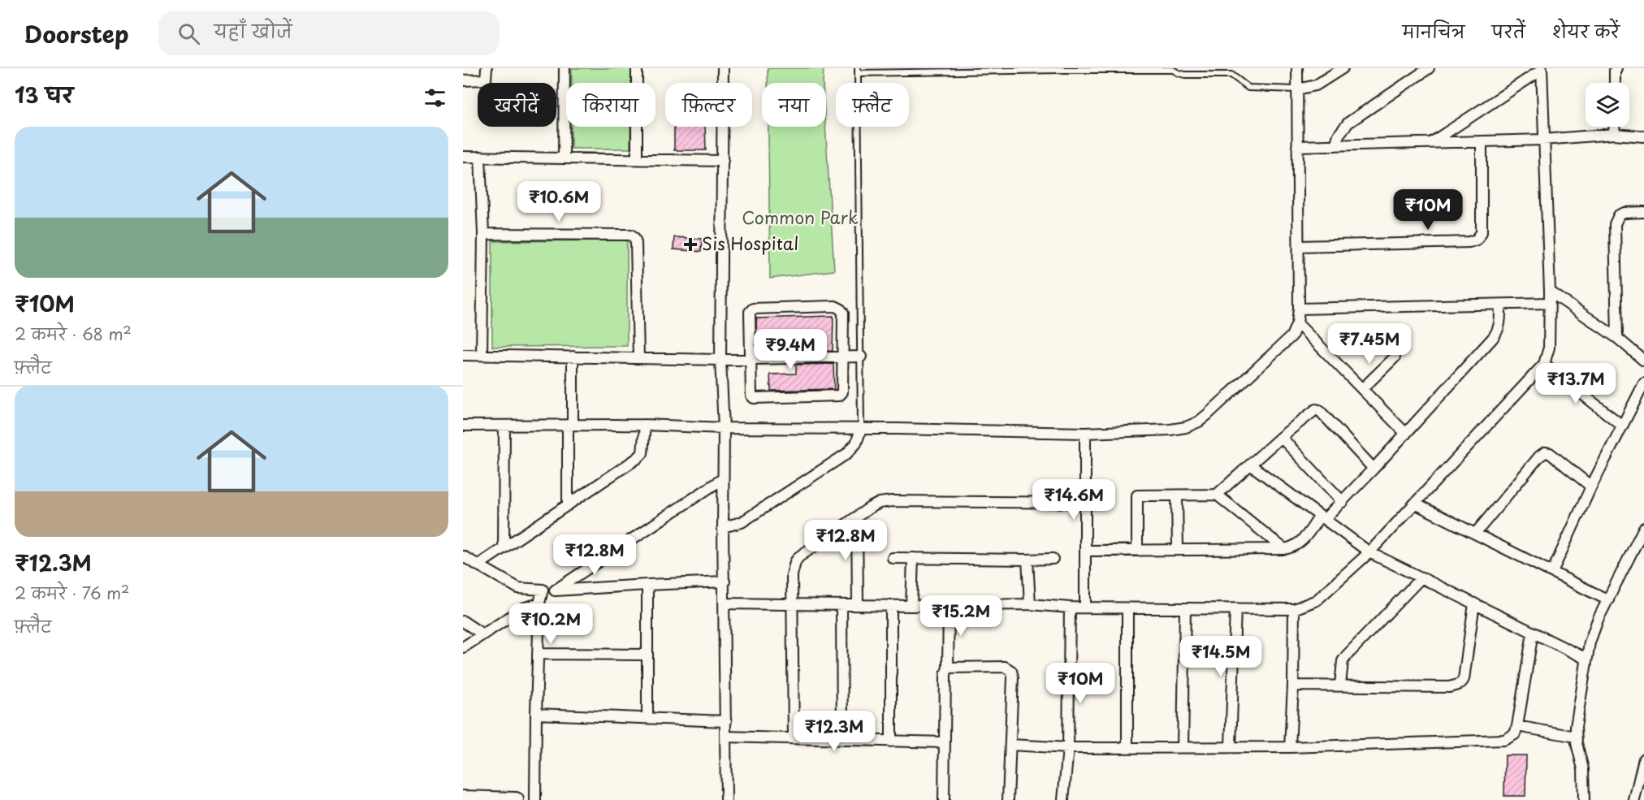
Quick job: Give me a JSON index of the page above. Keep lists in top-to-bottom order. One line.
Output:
{"parks":["Common Park"],"places":{"health":["Sis Hospital"]},"page":{"header":"Doorstep","search":"यहाँ खोजें","nav":["मानचित्र","परतें","शेयर करें"],"heading":"13 घर","chip":["खरीदें","किराया","फ़िल्टर","नया","फ़्लैट"],"list":[{"name":"₹10M","note":"2 कमरे · 68 m² · फ़्लैट"},{"name":"₹12.3M","note":"2 कमरे · 76 m² · फ़्लैट"}],"price":["₹10.6M","₹10M","₹7.45M","₹9.4M","₹13.7M","₹14.6M","₹12.8M","₹12.8M","₹15.2M","₹10.2M","₹14.5M","₹10M","₹12.3M"]}}
